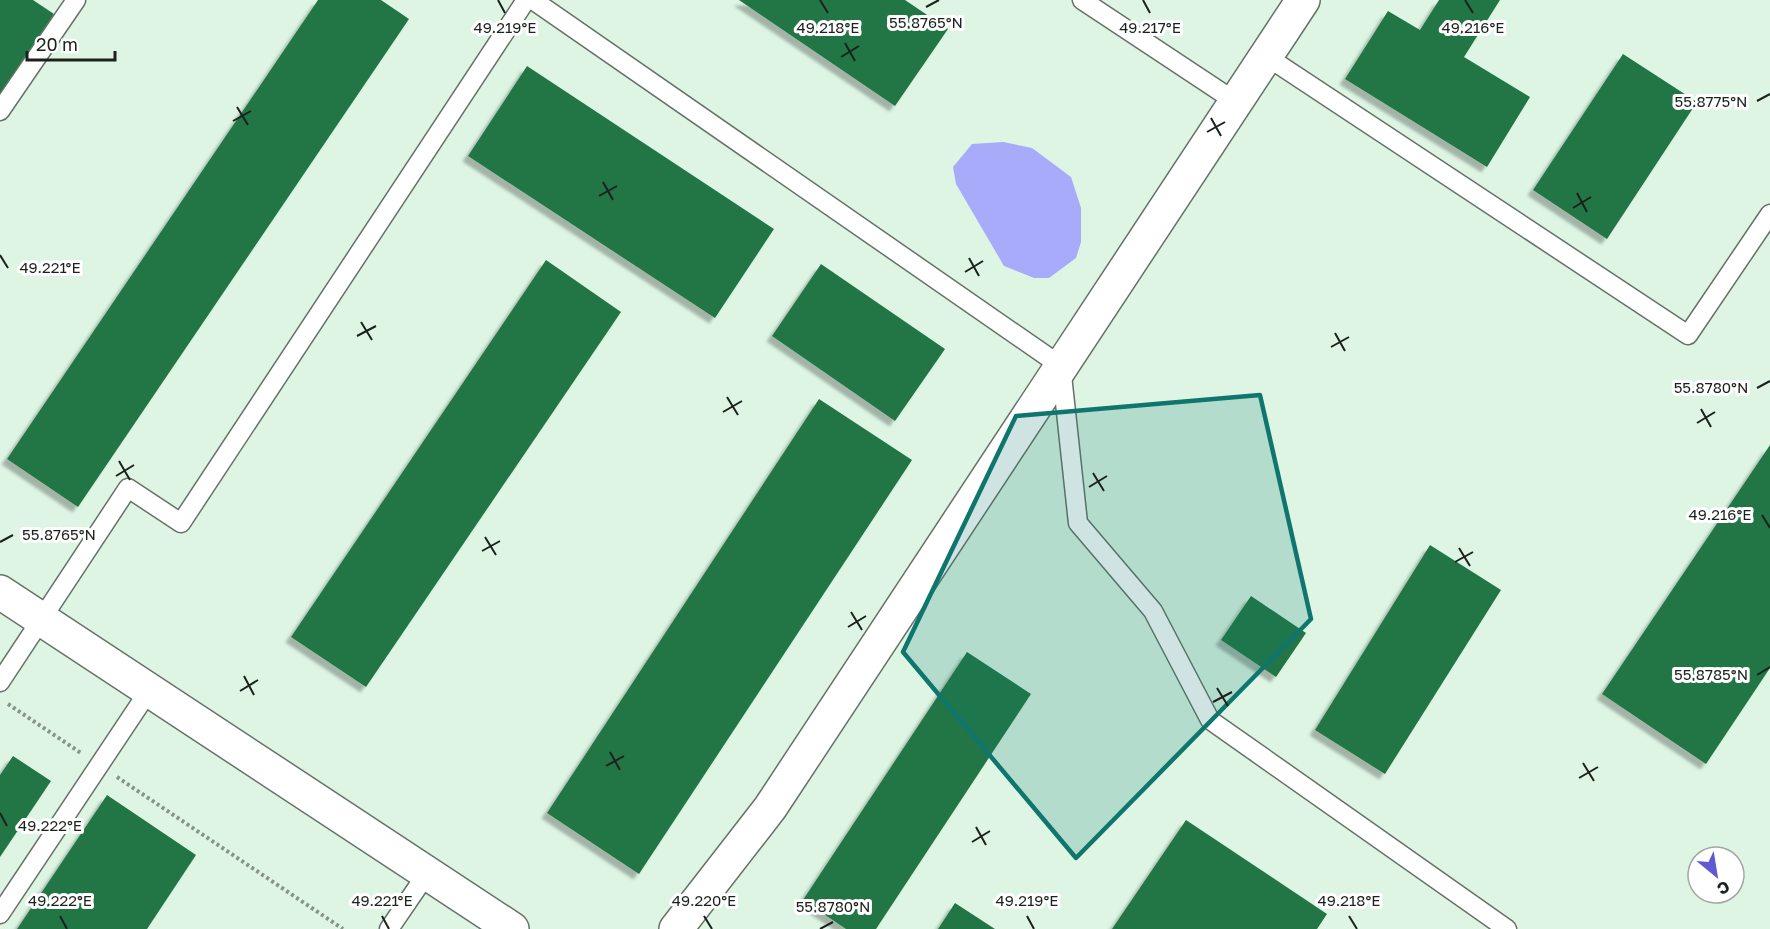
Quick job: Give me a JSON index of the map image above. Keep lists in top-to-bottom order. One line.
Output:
{"scale_bar":"20 m","north":"bottom right","coordinates":["55.8765°N","49.219°E","49.218°E","49.217°E","49.216°E","55.8775°N","49.221°E","55.8780°N","55.8785°N","49.222°E","49.220°E"]}
